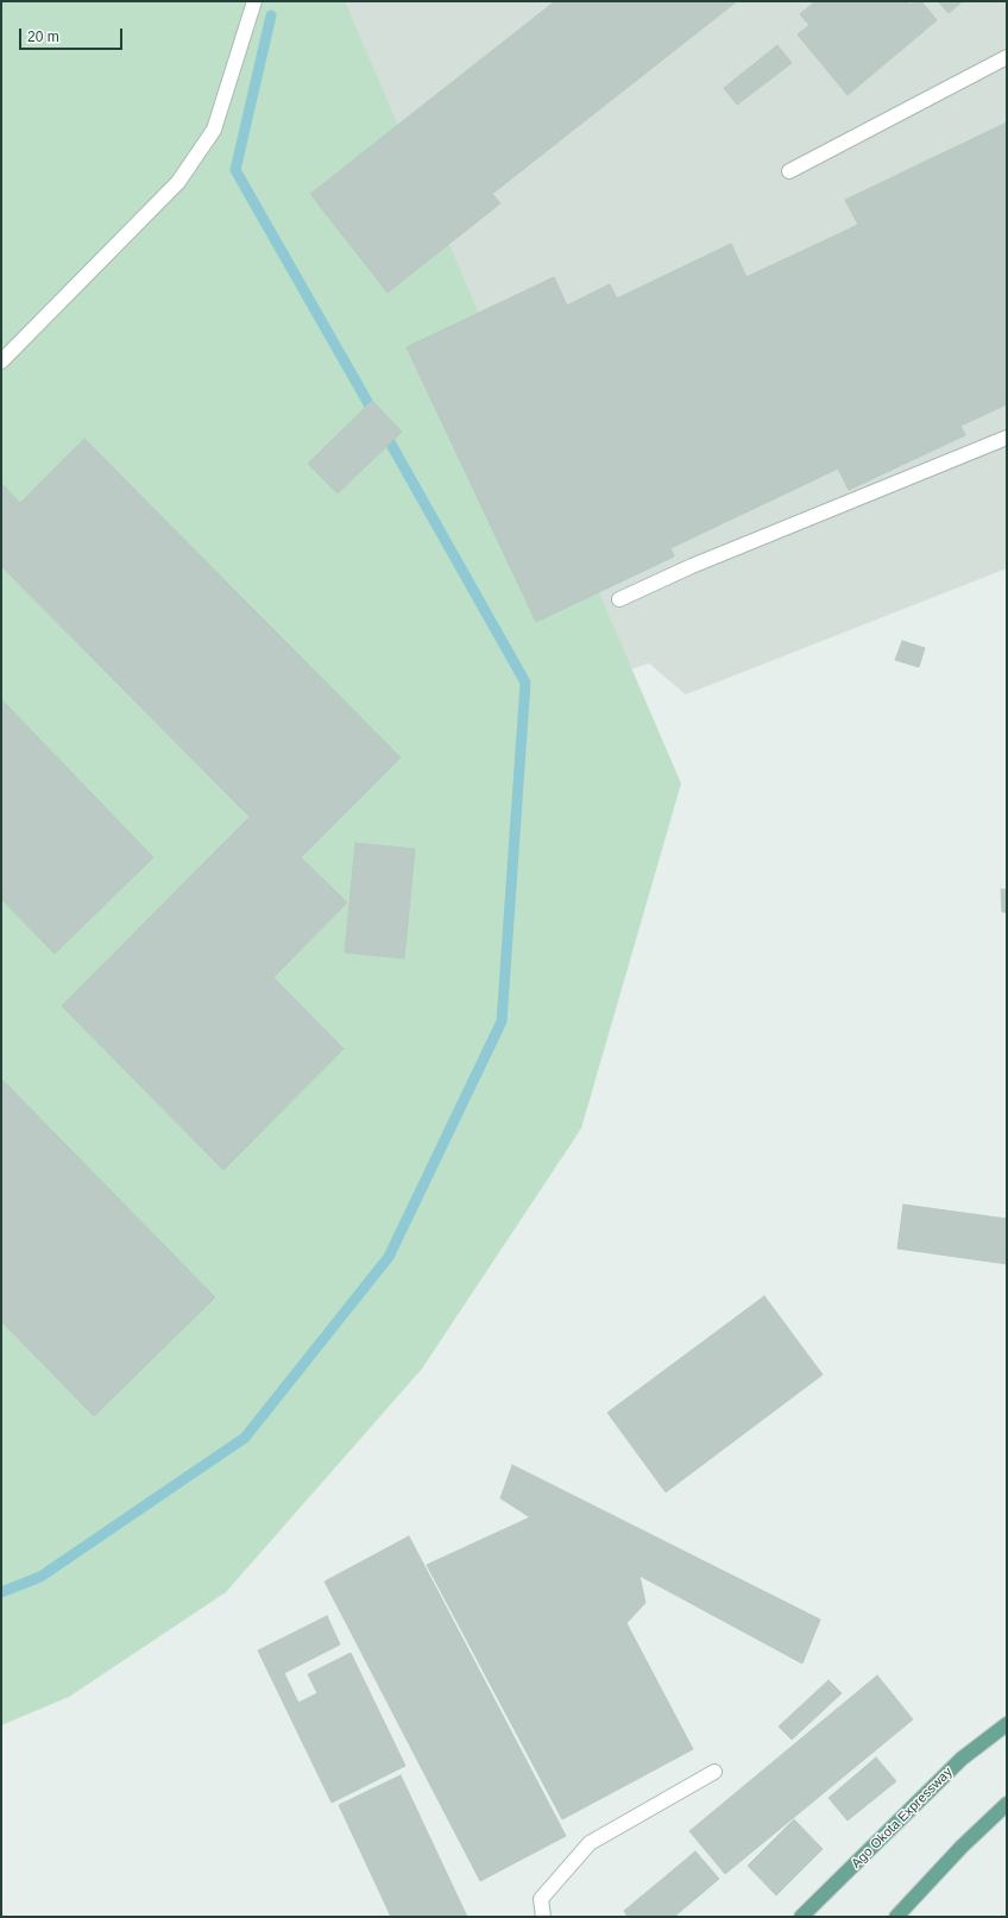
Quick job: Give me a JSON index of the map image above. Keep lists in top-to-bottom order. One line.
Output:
{"streets":{"main road":["Ago Okota Expressway"]},"scale_bar":"20 m"}
